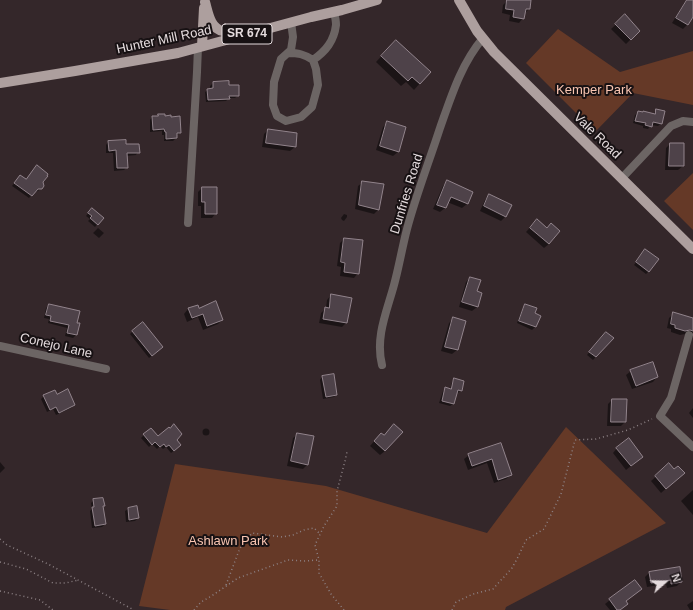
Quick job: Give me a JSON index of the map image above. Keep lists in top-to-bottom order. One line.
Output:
{"streets":{"main road":["SR 674","Hunter Mill Road","Vale Road"],"street":["Dunfries Road","Conejo Lane"]},"crossings":[["Vale Road","Dunfries Road"]],"parks":["Kemper Park","Ashlawn Park"],"north":"right"}
